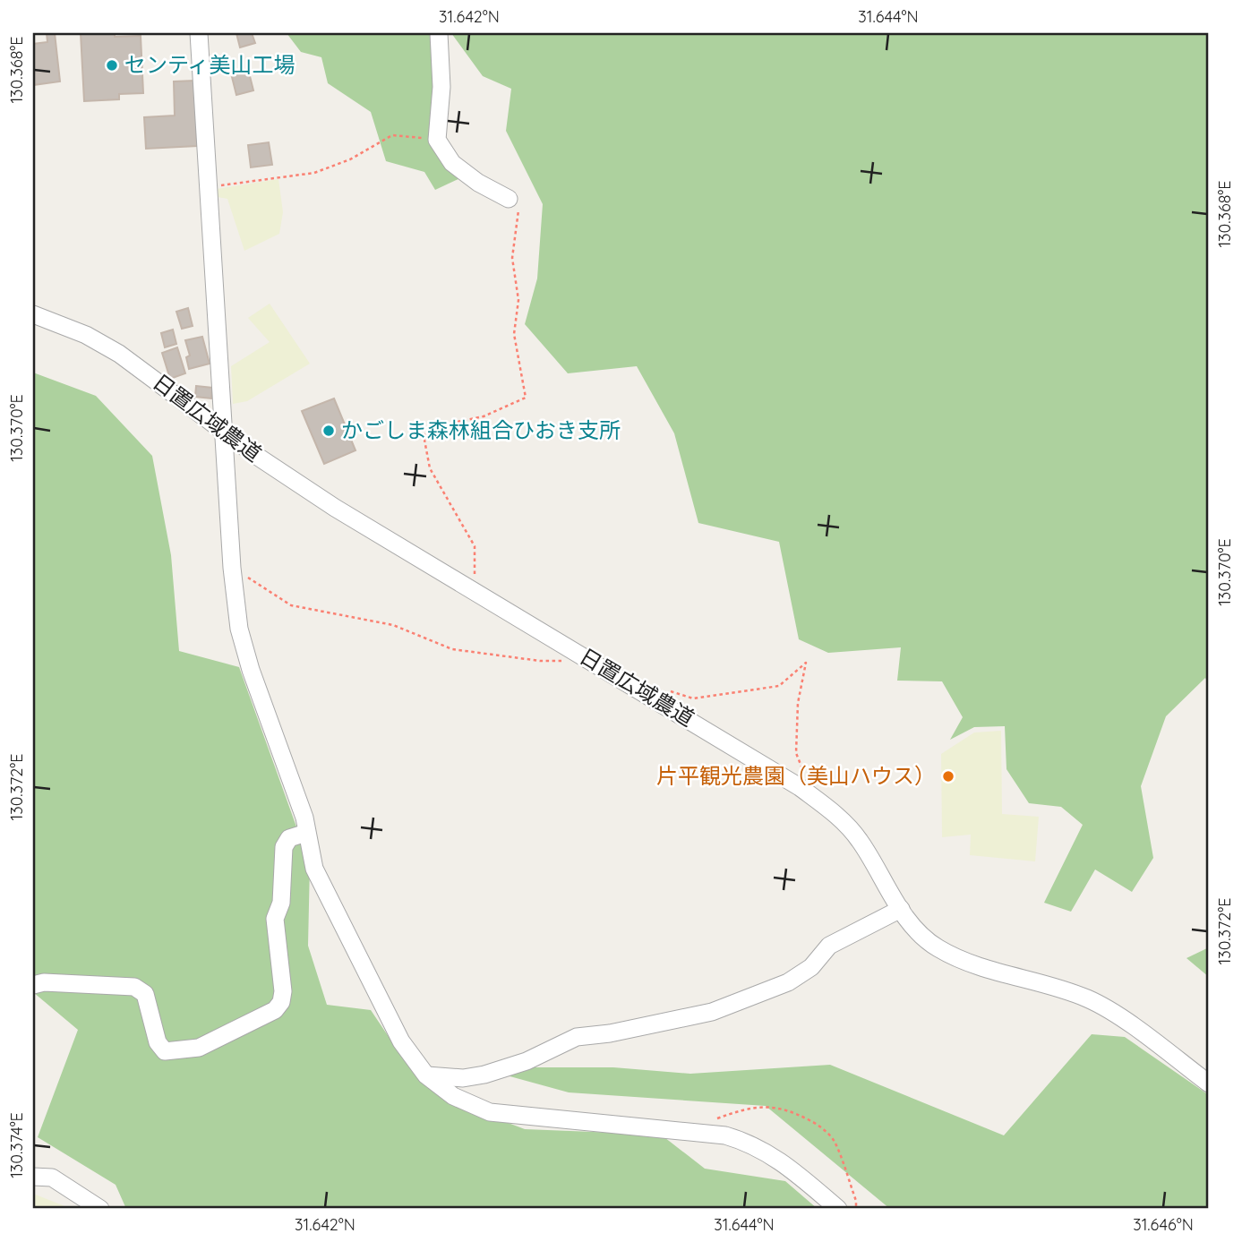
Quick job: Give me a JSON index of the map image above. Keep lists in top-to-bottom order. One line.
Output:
{"streets":{"street":["日置広域農道"]},"places":["センティ美山工場","かごしま森林組合ひおき支所","片平観光農園（美山ハウス）"],"coordinates":["31.642°N","31.644°N","130.368°E","130.370°E","130.372°E","130.374°E","31.646°N"]}
